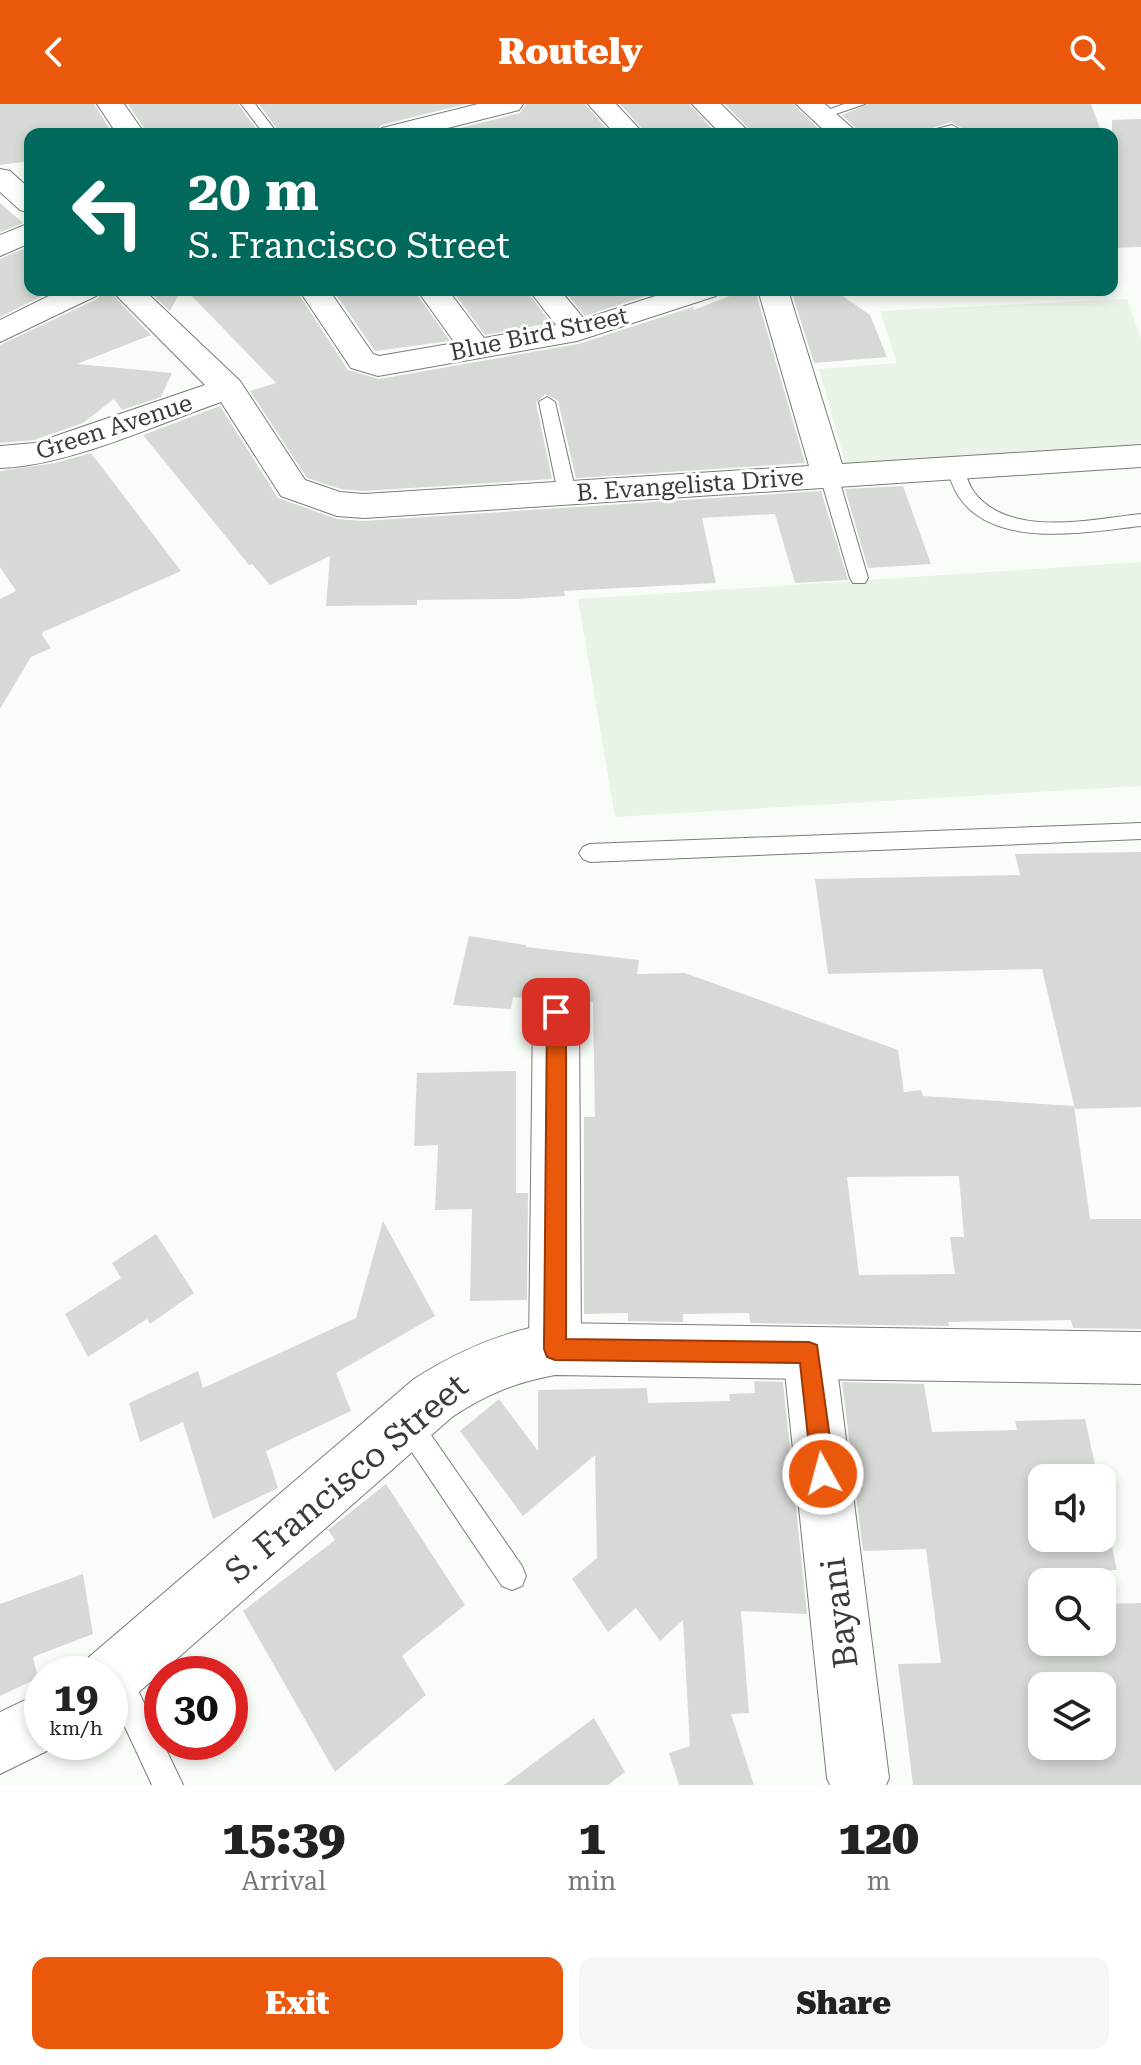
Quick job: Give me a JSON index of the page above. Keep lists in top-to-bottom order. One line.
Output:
{"streets":{"street":["Blue Bird Street","Green Avenue","B. Evangelista Drive","S. Francisco Street","Bayani"]},"crossings":[["Green Avenue","B. Evangelista Drive"],["S. Francisco Street","Bayani"]],"page":{"header":"Routely","turn":["20 m","S. Francisco Street"],"speed":"19 km/h","limit":"30","eta":["15:39","Arrival","1","min","120","m"],"buttons":["Exit","Share"]}}
